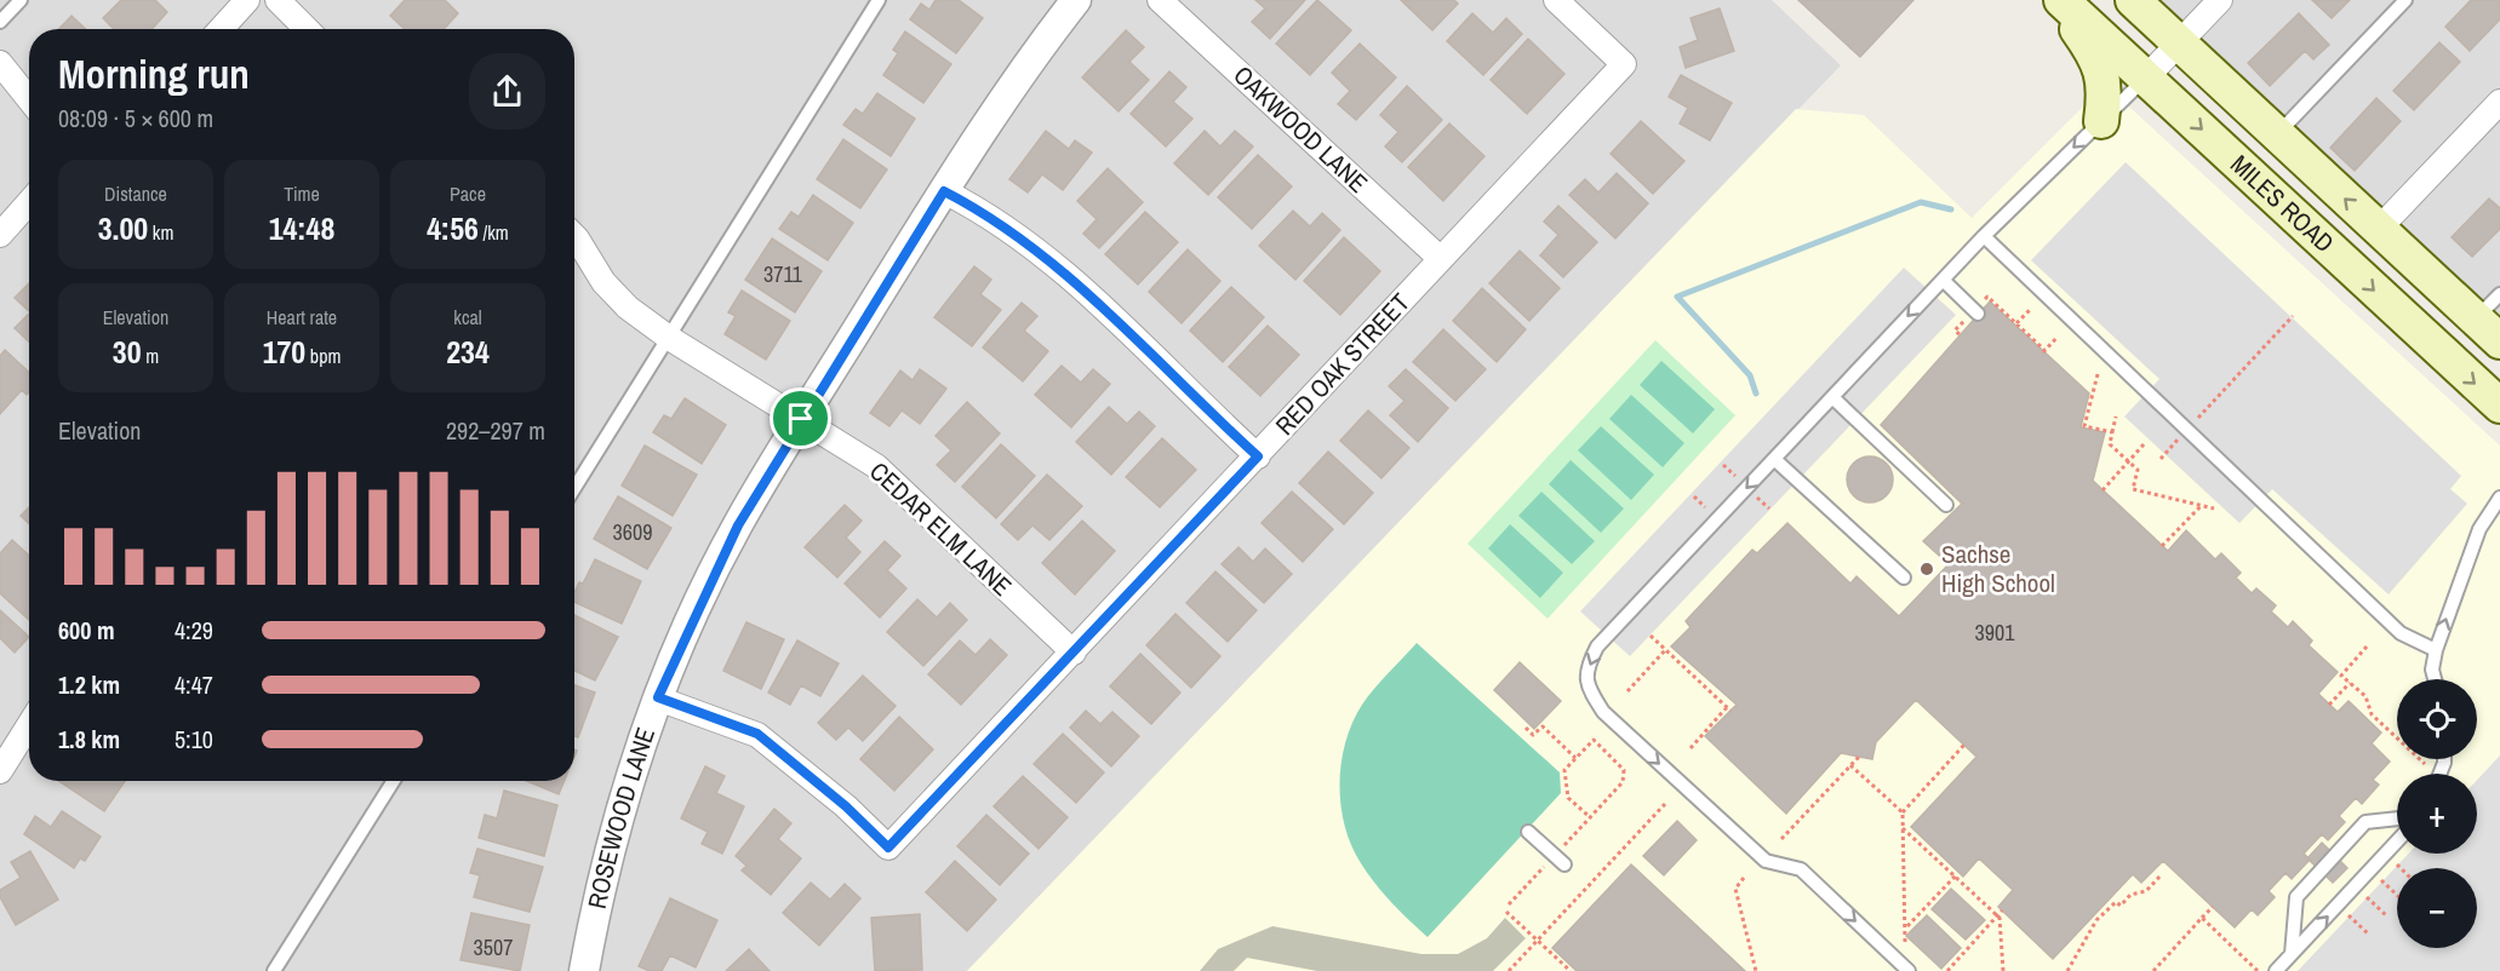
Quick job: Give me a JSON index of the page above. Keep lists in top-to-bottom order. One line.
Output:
{"streets":{"main road":["MILES ROAD"],"street":["OAKWOOD LANE","RED OAK STREET","CEDAR ELM LANE","ROSEWOOD LANE"]},"crossings":[["OAKWOOD LANE","RED OAK STREET"],["RED OAK STREET","CEDAR ELM LANE"],["RED OAK STREET","ROSEWOOD LANE"],["CEDAR ELM LANE","ROSEWOOD LANE"]],"places":["Sachse High School"],"house_numbers":["3711","3609","3901","3507"],"page":{"heading":["Morning run","08:09 · 5 × 600 m"],"stats":[["Distance","3.00 km"],["Time","14:48"],["Pace","4:56 /km"],["Elevation","30 m"],["Heart rate","170 bpm"],["kcal","234"]],"chart":["Elevation","292–297 m"],"list":[{"name":"600 m","note":"4:29"},{"name":"1.2 km","note":"4:47"},{"name":"1.8 km","note":"5:10"}],"map_buttons":["+","−"]}}
